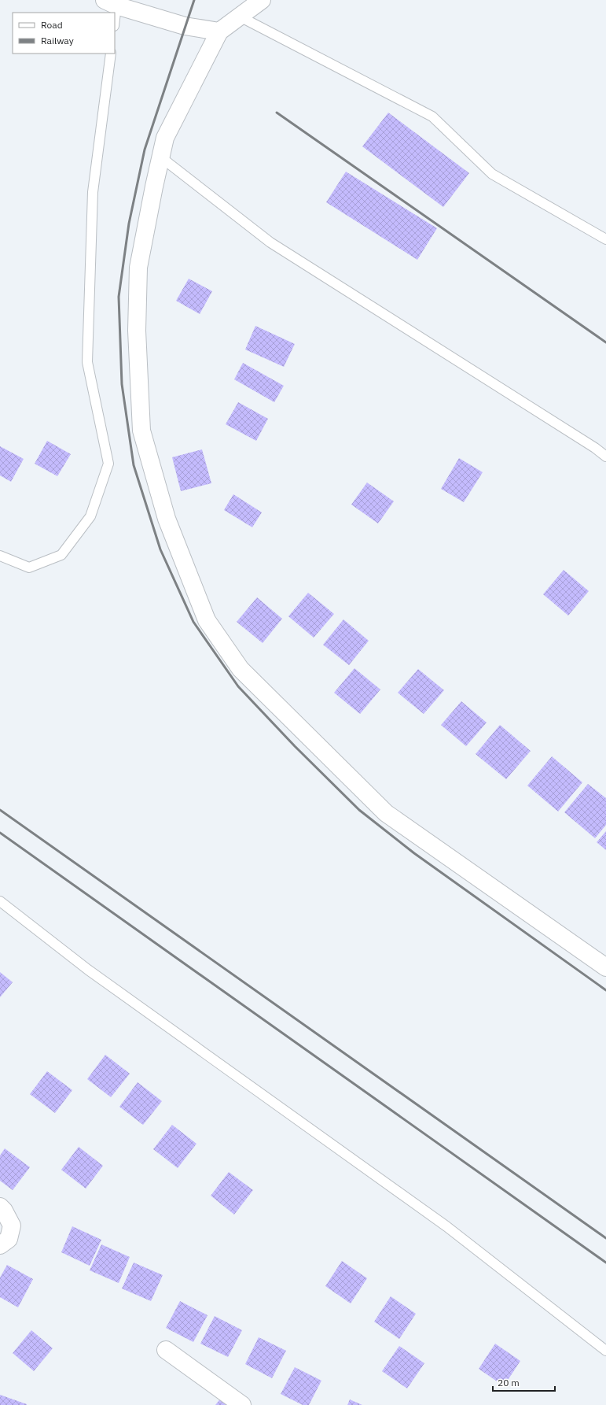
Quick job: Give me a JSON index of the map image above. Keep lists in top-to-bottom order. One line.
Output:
{"legend":["Road","Railway"],"scale_bar":"20 m"}
